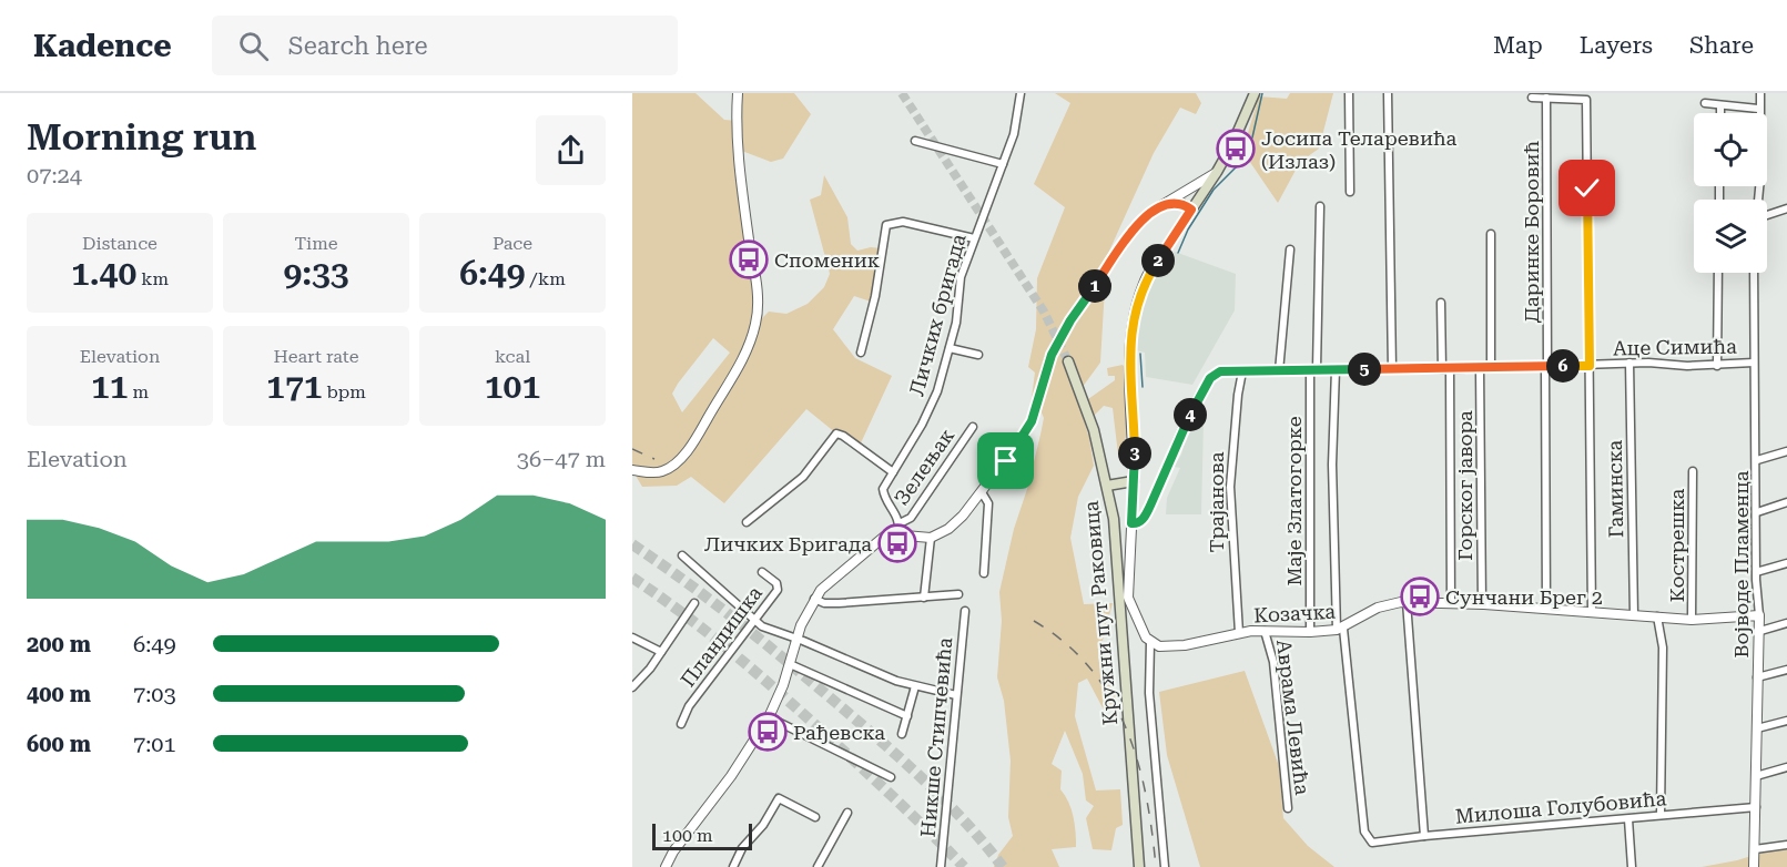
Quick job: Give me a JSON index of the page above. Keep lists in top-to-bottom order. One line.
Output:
{"streets":{"main road":["Кружни пут Раковица"],"street":["Даринке Боровић","Личких бригада","Аце Симића","Зелењак","Горског јавора","Гаминска","Маје Златогорке","Трајанова","Кострешка","Војводе Пламенца","Козачка","Пландишка","Аврама Левића","Никше Стипчевића","Милоша Голубовића"]},"crossings":[["Даринке Боровић","Аце Симића"],["Даринке Боровић","Козачка"],["Личких бригада","Зелењак"],["Аце Симића","Горског јавора"],["Аце Симића","Гаминска"],["Аце Симића","Маје Златогорке"],["Аце Симића","Трајанова"],["Аце Симића","Војводе Пламенца"],["Горског јавора","Козачка"],["Гаминска","Козачка"],["Маје Златогорке","Козачка"],["Трајанова","Козачка"],["Кострешка","Козачка"],["Војводе Пламенца","Козачка"],["Војводе Пламенца","Милоша Голубовића"],["Козачка","Аврама Левића"],["Козачка","Милоша Голубовића"]],"places":{"bus stop":["Јосипа Теларевића (Излаз)","Споменик","Личких Бригада","Сунчани Брег 2","Рађевска"]},"scale_bar":"100 m","page":{"header":"Kadence","search":"Search here","nav":["Map","Layers","Share"],"heading":["Morning run","07:24"],"stats":[["Distance","1.40 km"],["Time","9:33"],["Pace","6:49 /km"],["Elevation","11 m"],["Heart rate","171 bpm"],["kcal","101"]],"pins":["2","1","6","5","4","3"],"chart":["Elevation","36–47 m"],"list":[{"name":"200 m","note":"6:49"},{"name":"400 m","note":"7:03"},{"name":"600 m","note":"7:01"}],"scale":"100 m"}}
